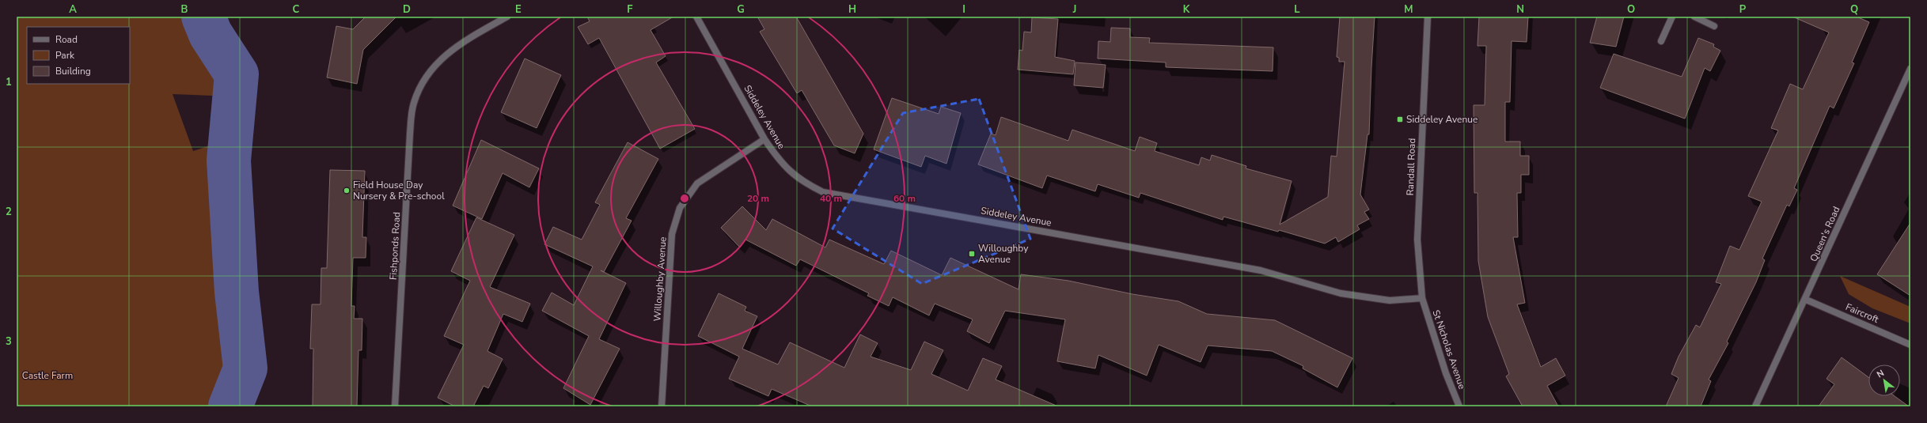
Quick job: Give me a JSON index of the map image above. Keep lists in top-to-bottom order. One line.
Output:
{"streets":{"street":["Siddeley Avenue","Randall Road","Queen's Road","Fishponds Road","Willoughby Avenue","Faircroft","St Nicholas Avenue"]},"crossings":[["Siddeley Avenue","Randall Road"],["Siddeley Avenue","Willoughby Avenue"],["Siddeley Avenue","St Nicholas Avenue"],["Randall Road","St Nicholas Avenue"],["Queen's Road","Faircroft"]],"parks":["Castle Farm"],"places":{"transit":["Siddeley Avenue","Willoughby Avenue"],"other":["Field House Day Nursery & Pre-school"]},"legend":["Road","Park","Building"],"north":"top left","grid":{"columns":["A","B","C","D","E","F","G","H","I","J","K","L","M","N","O","P","Q"],"rows":["1","2","3"]},"rings":["20 m","40 m","60 m"]}
